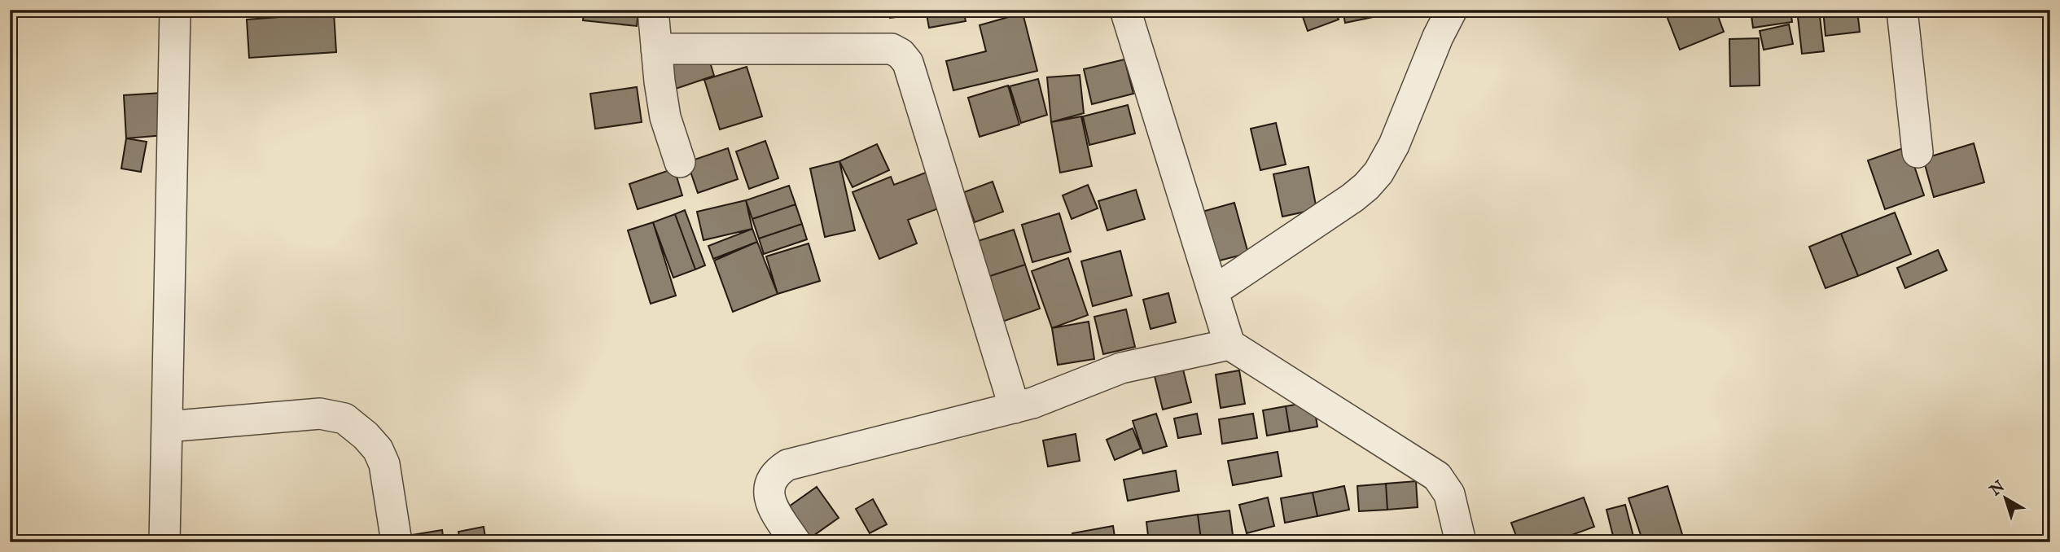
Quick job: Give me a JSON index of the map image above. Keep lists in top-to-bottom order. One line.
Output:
{"north":"top left"}
